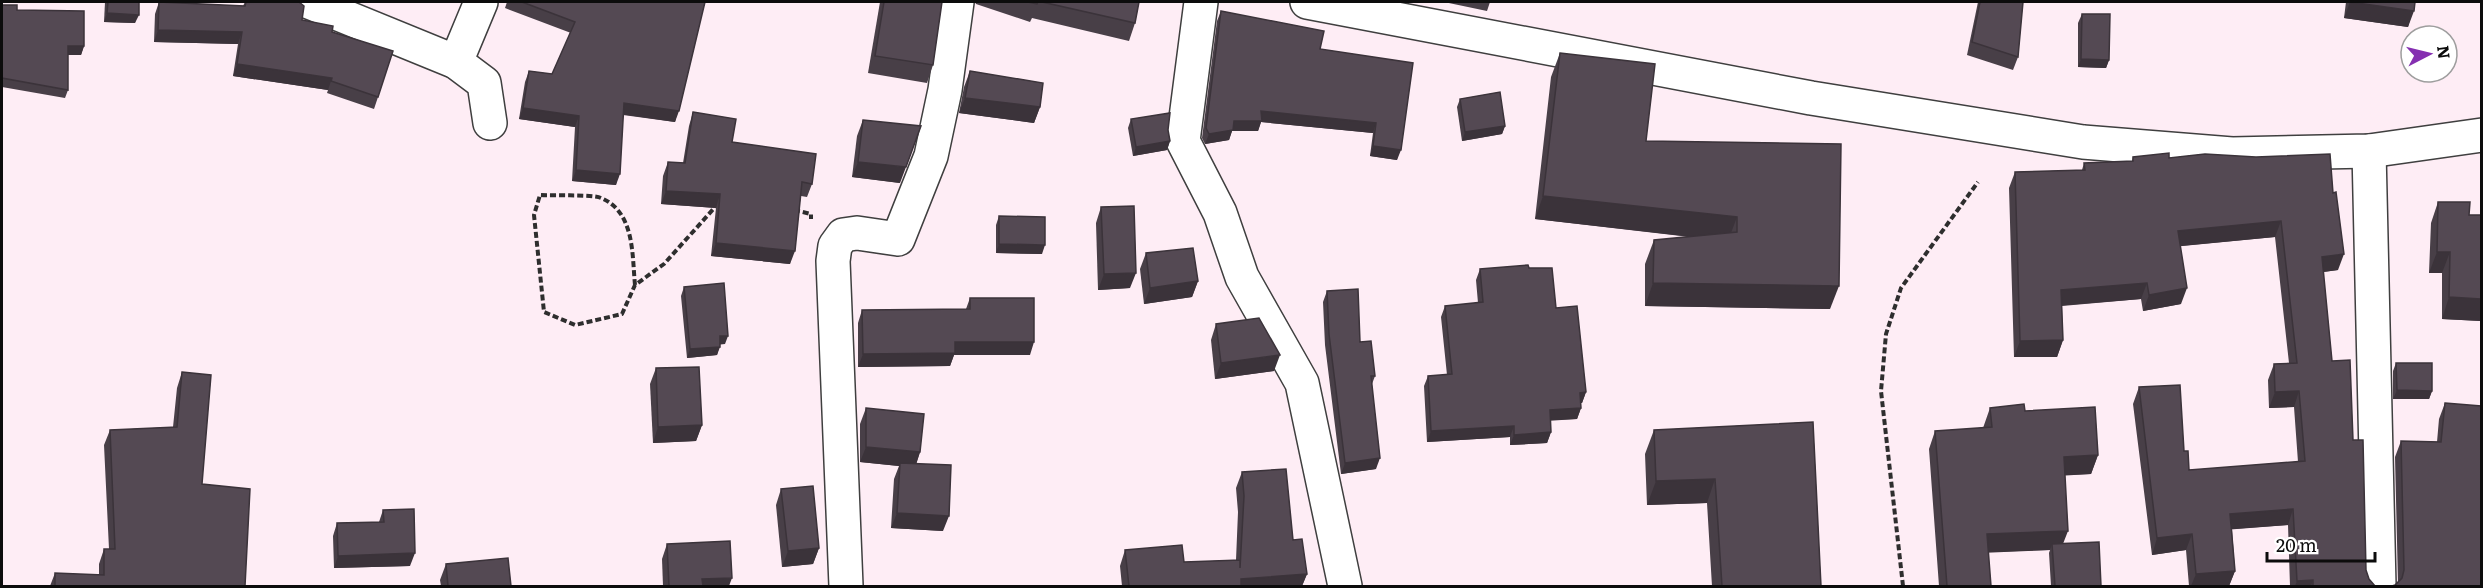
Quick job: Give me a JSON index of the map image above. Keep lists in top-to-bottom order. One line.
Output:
{"scale_bar":"20 m","north":"right"}
